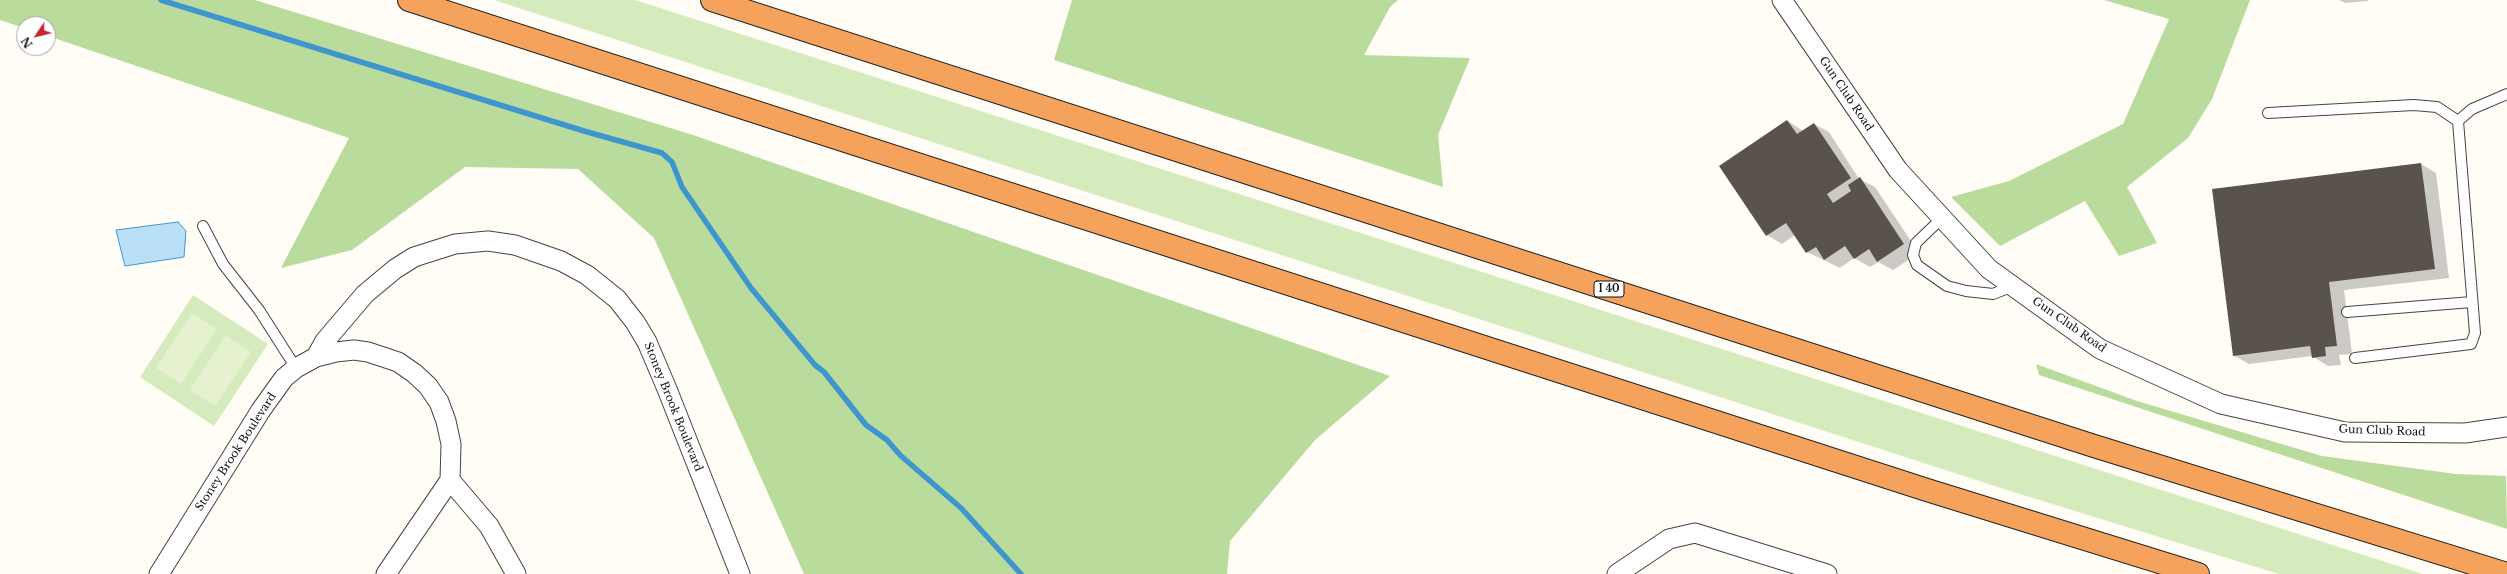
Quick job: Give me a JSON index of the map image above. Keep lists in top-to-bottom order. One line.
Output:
{"streets":{"highway":["I 40"],"street":["Gun Club Road","Stoney Brook Boulevard"]},"north":"bottom left"}
